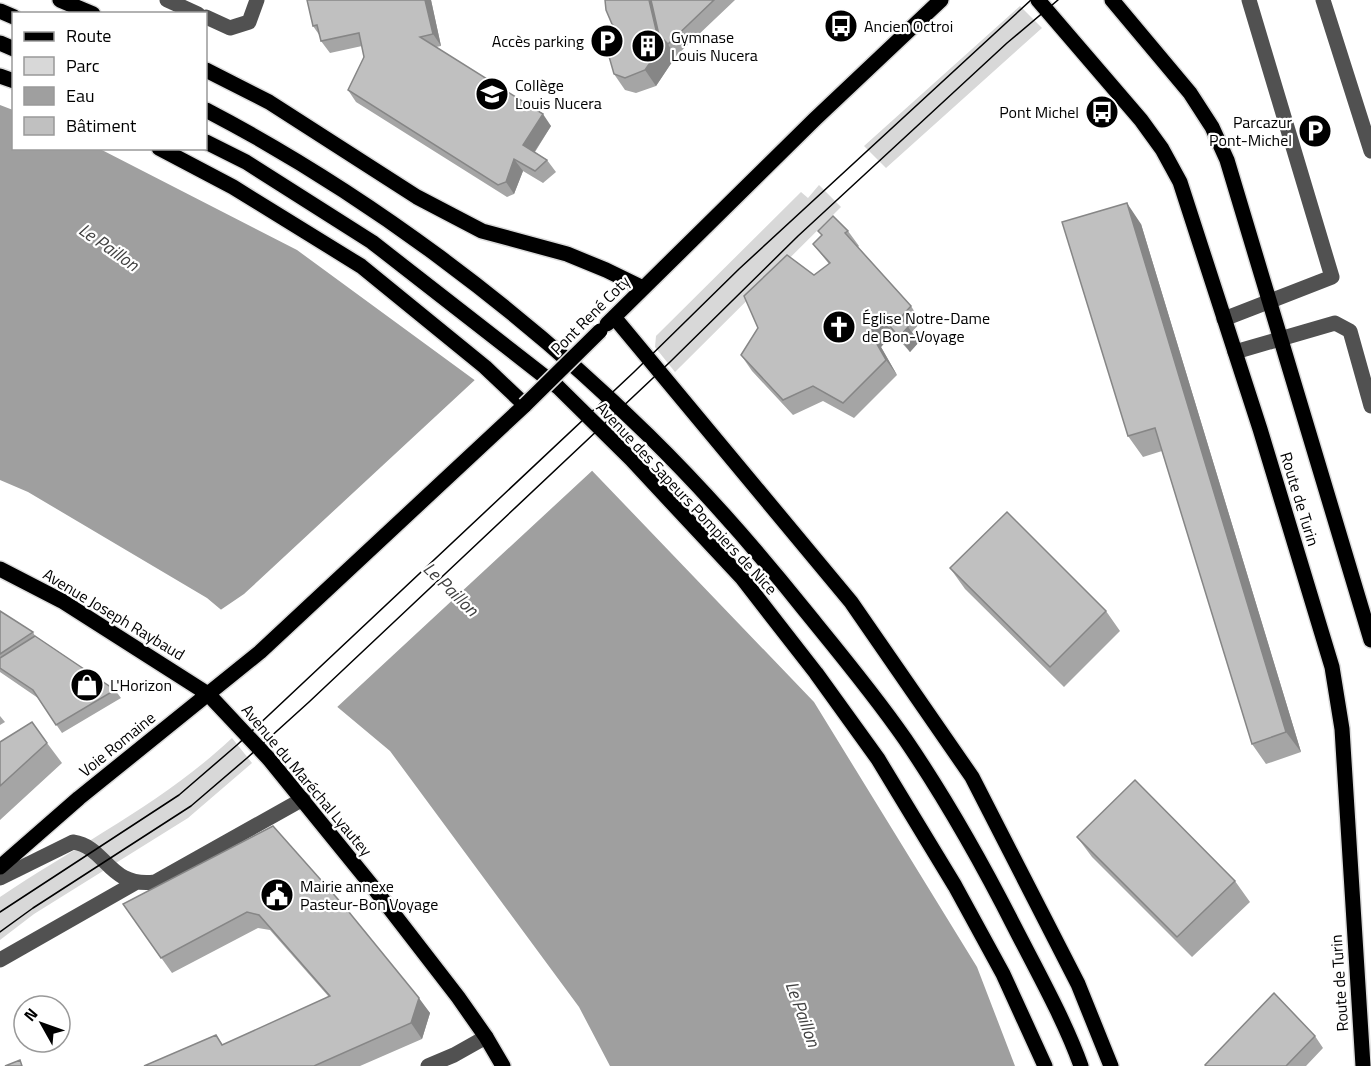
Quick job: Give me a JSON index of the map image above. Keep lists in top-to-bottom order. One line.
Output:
{"streets":{"main road":["Pont René Coty","Avenue des Sapeurs Pompiers de Nice","Route de Turin","Avenue Joseph Raybaud","Voie Romaine","Avenue du Maréchal Lyautey"]},"crossings":[["Pont René Coty","Voie Romaine"],["Avenue Joseph Raybaud","Voie Romaine"],["Avenue Joseph Raybaud","Avenue du Maréchal Lyautey"],["Voie Romaine","Avenue du Maréchal Lyautey"]],"water":["Le Paillon"],"places":{"bus stop":["Ancien Octroi","Pont Michel"],"parking":["Accès parking","Parcazur Pont-Michel"],"building":["Gymnase Louis Nucera"],"school or university":["Collège Louis Nucera"],"church":["Église Notre-Dame de Bon-Voyage"],"shop":["L'Horizon"],"public building":["Mairie annexe Pasteur-Bon Voyage"]},"legend":["Route","Parc","Eau","Bâtiment"],"north":"top left"}
